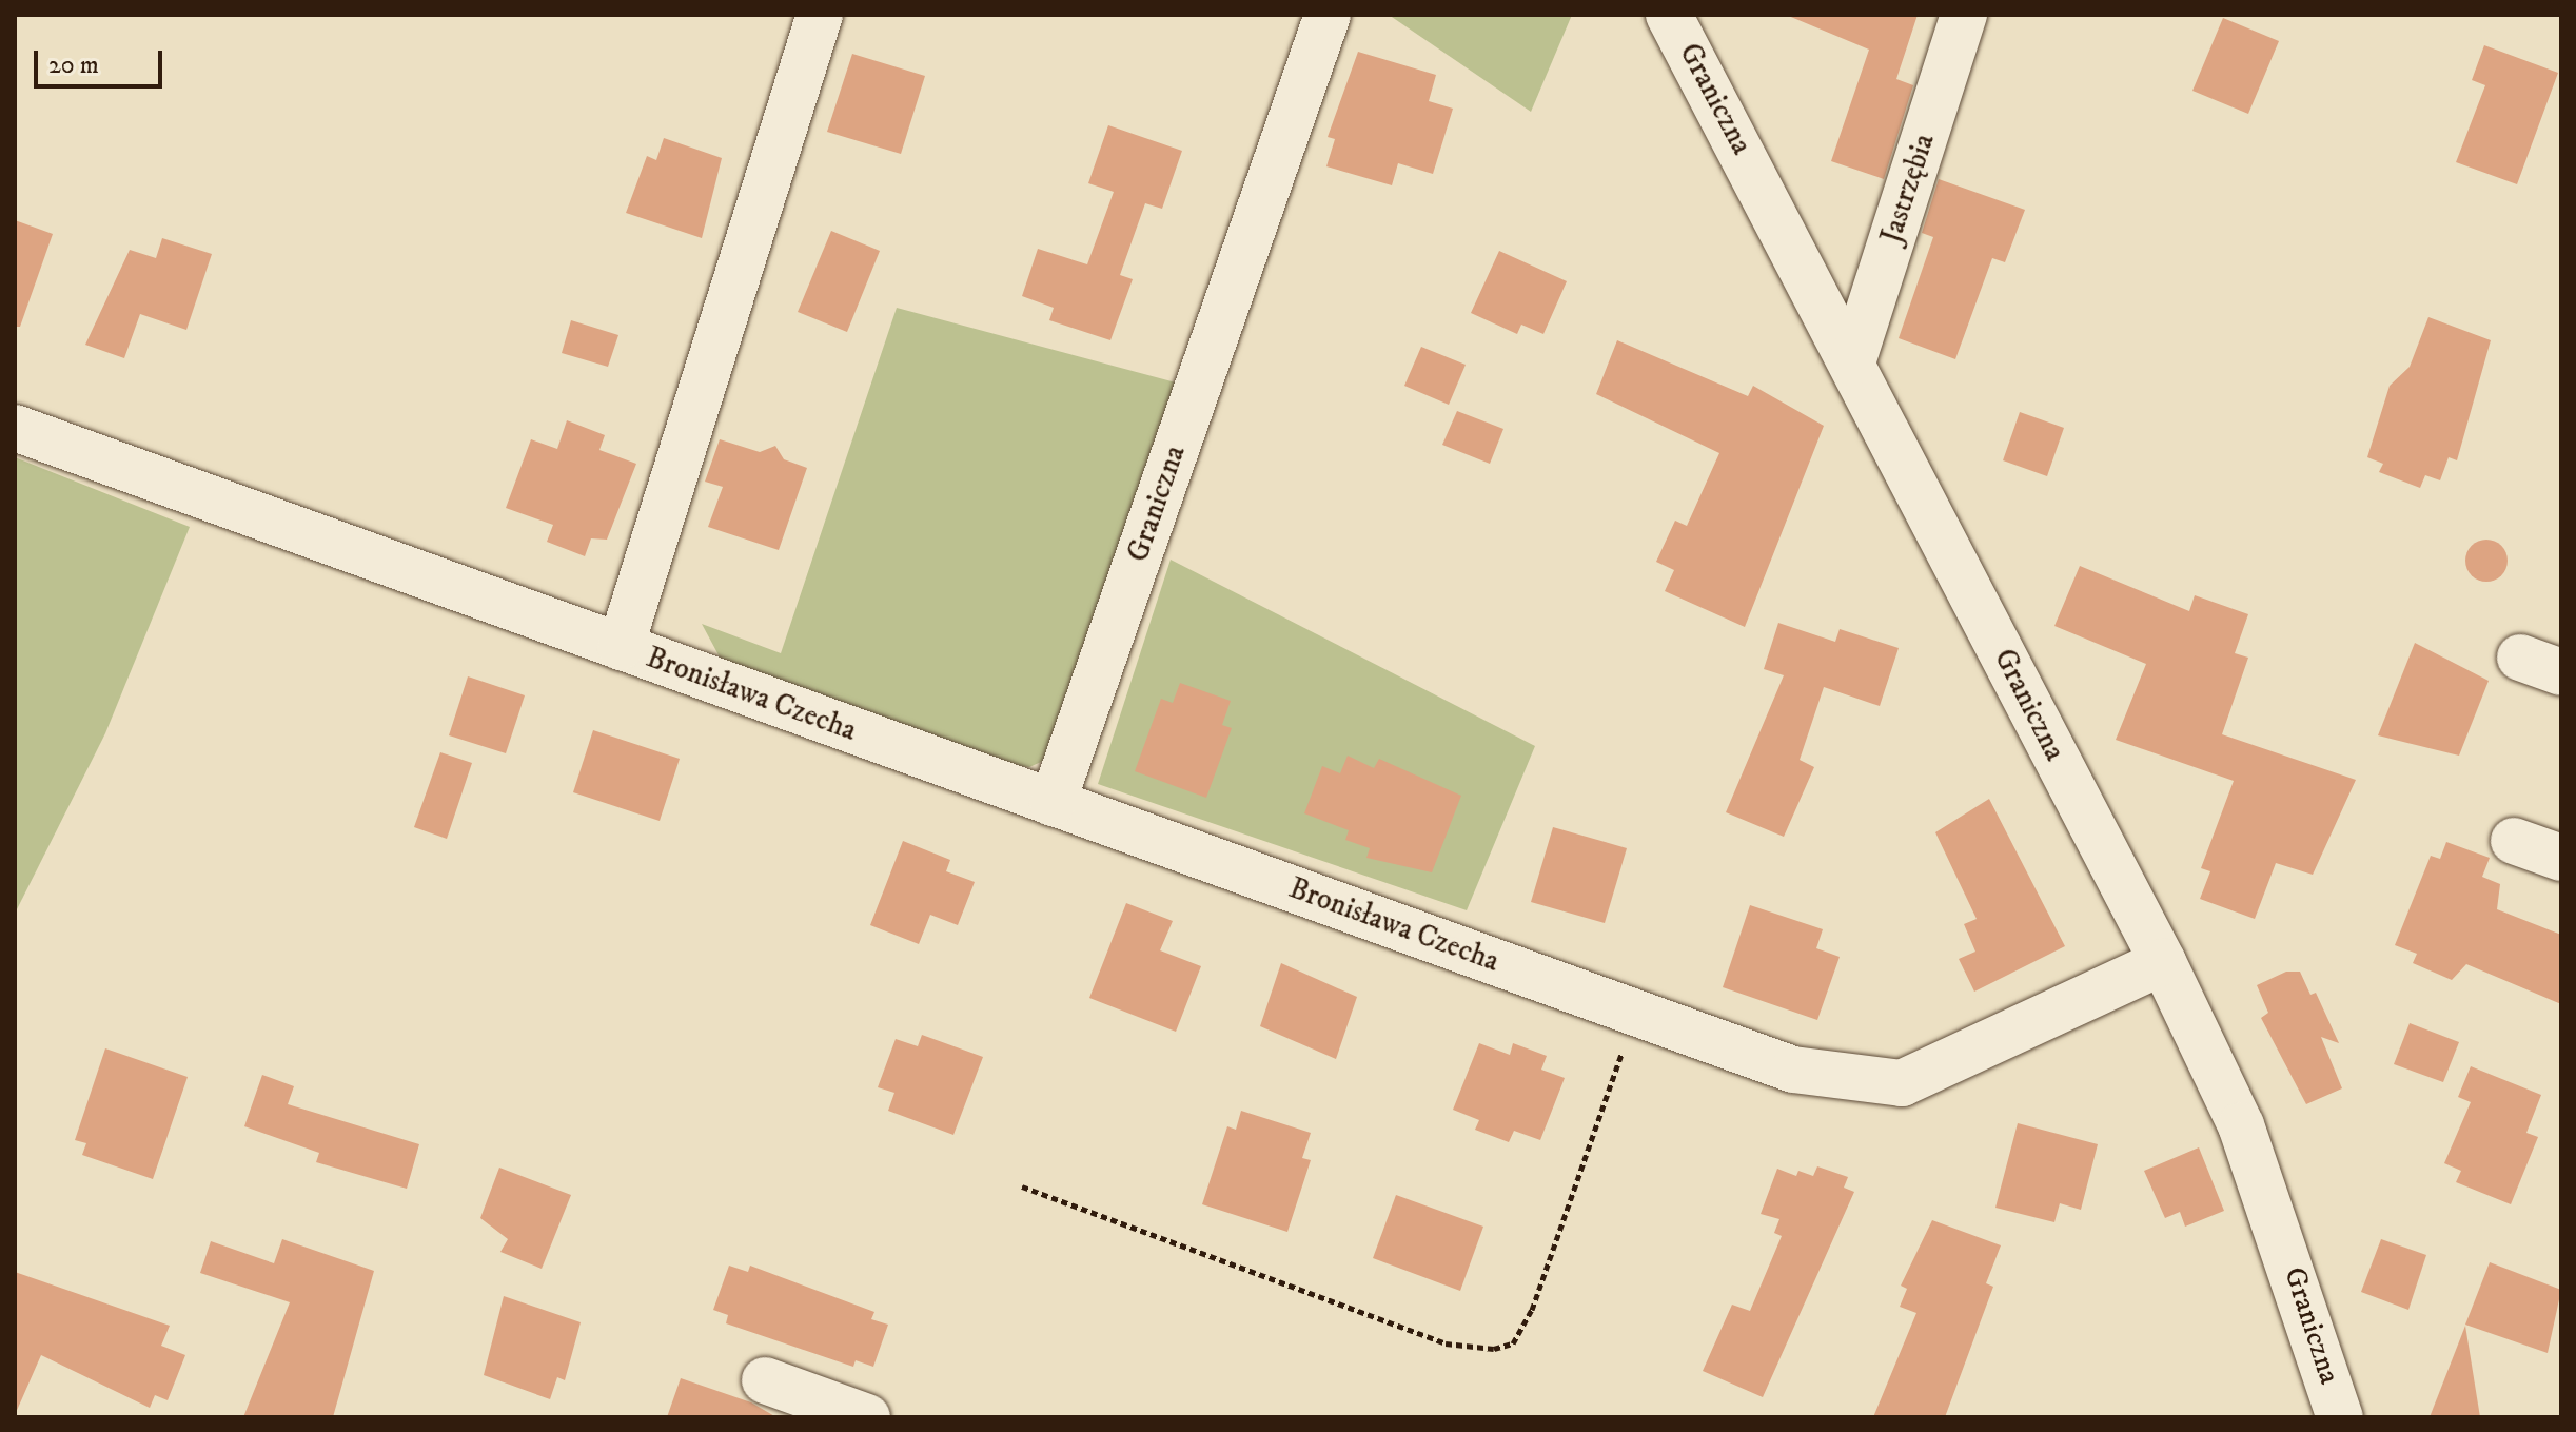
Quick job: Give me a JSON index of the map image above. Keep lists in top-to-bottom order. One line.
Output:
{"streets":{"street":["Graniczna","Jastrzębia","Bronisława Czecha"]},"crossings":[["Graniczna","Jastrzębia"],["Graniczna","Bronisława Czecha"]],"scale_bar":"20 m"}
